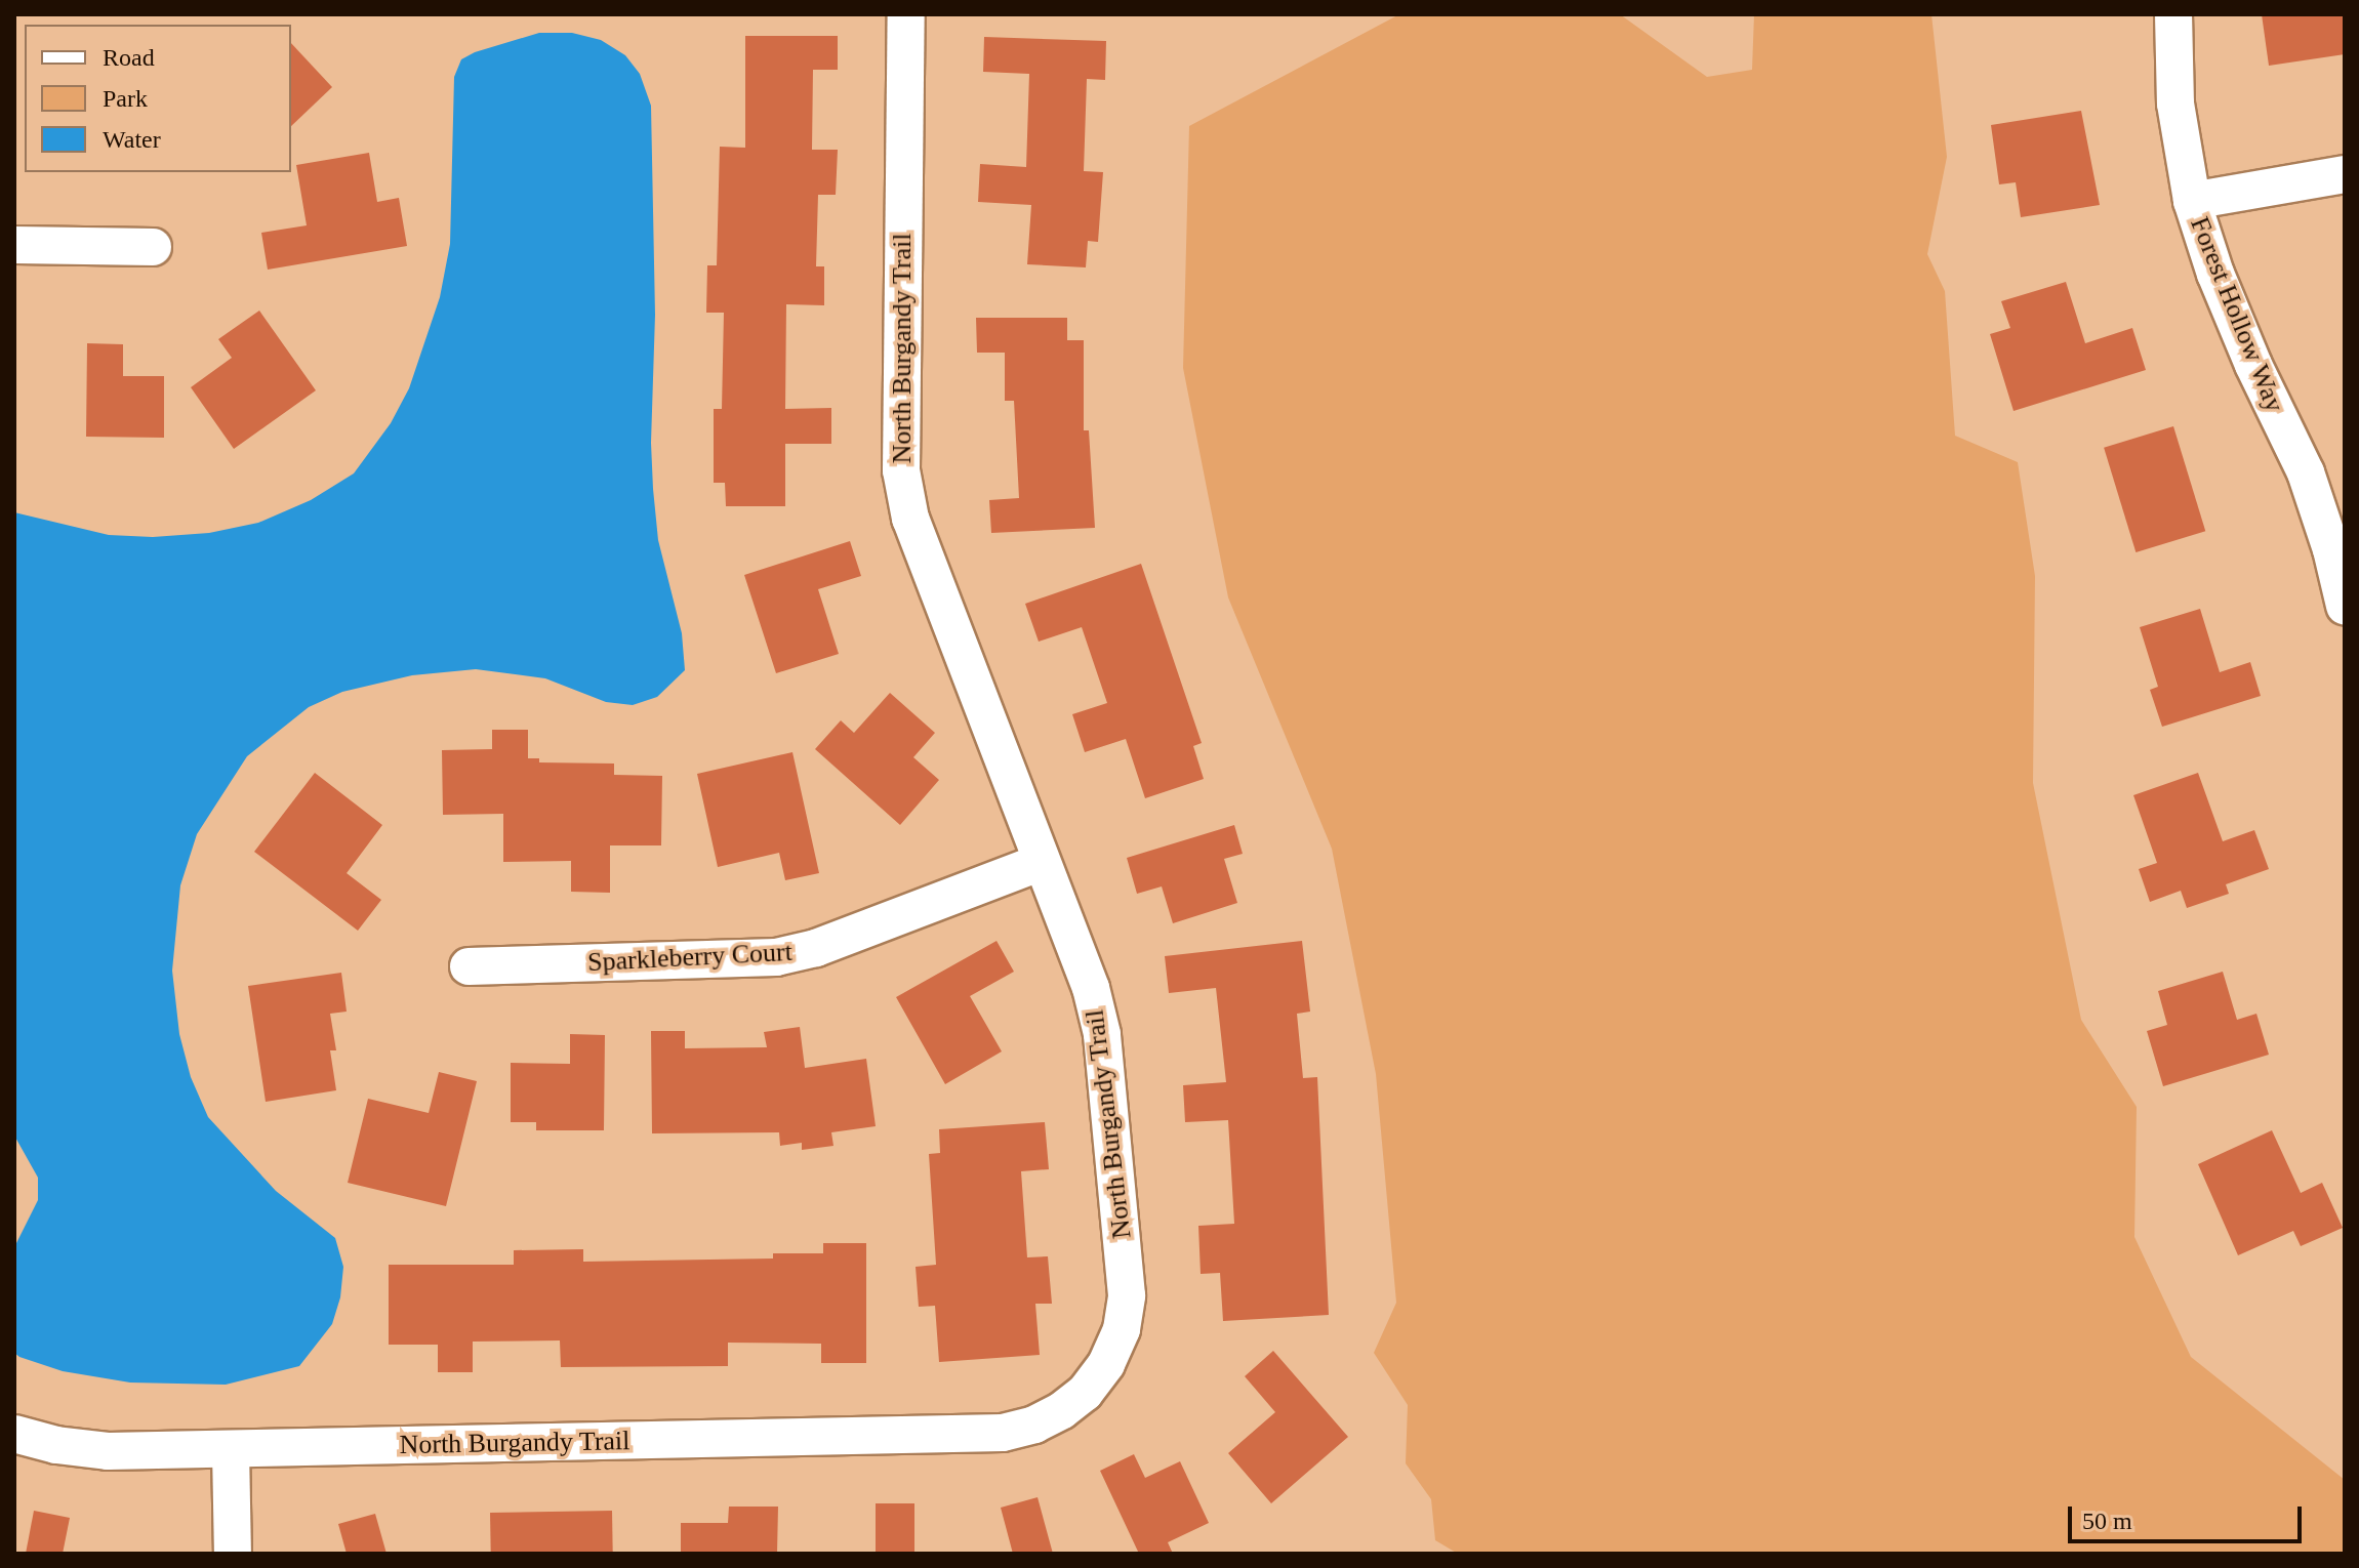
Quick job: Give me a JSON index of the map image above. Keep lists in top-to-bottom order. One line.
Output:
{"streets":{"street":["Forest Hollow Way","North Burgandy Trail","Sparkleberry Court"]},"crossings":[["North Burgandy Trail","Sparkleberry Court"]],"legend":["Road","Park","Water"],"scale_bar":"50 m"}
